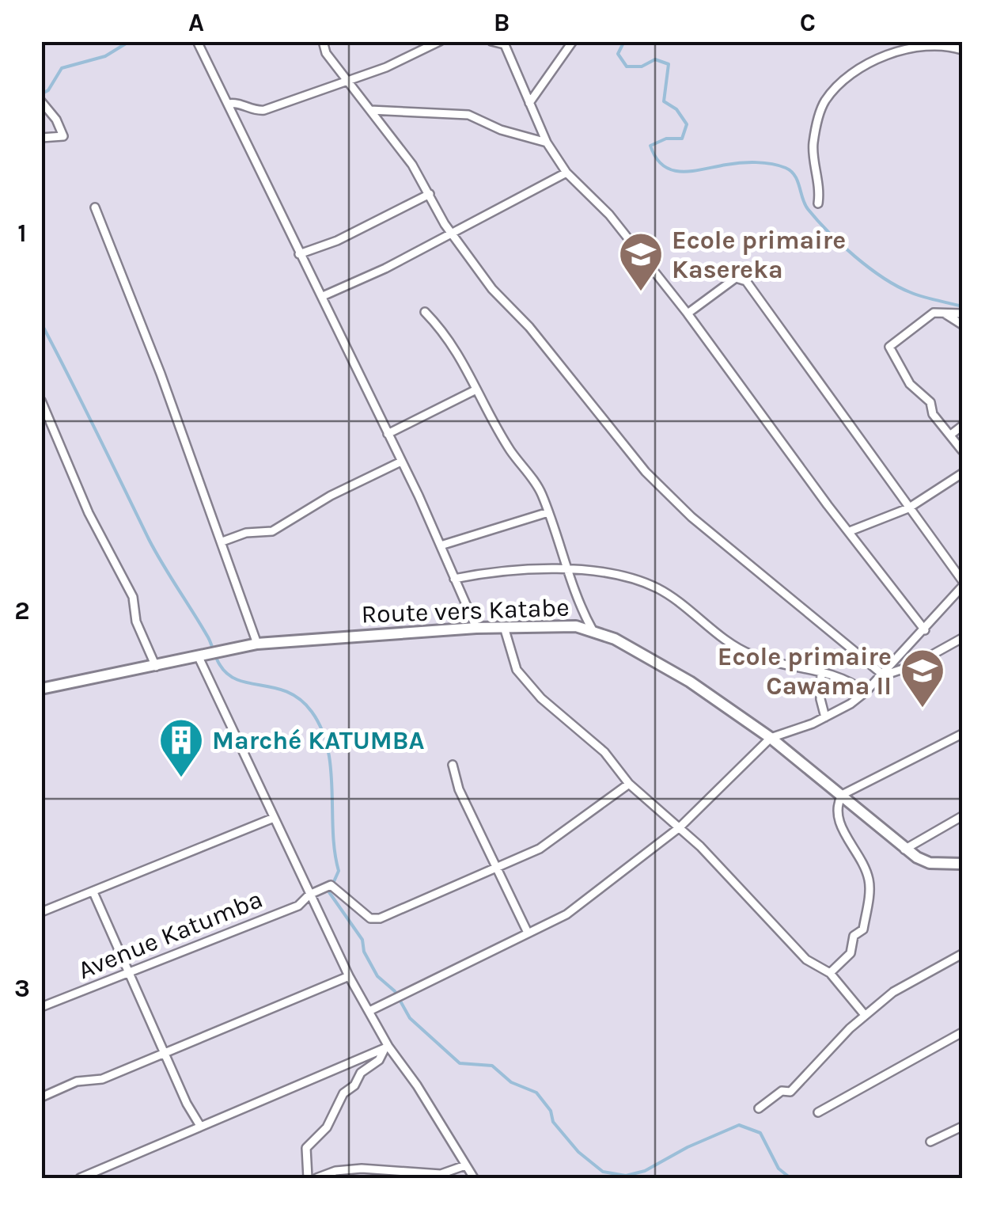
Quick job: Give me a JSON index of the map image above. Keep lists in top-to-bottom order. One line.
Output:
{"streets":{"street":["Route vers Katabe","Avenue Katumba"]},"places":{"school or university":["Ecole primaire Kasereka","Ecole primaire Cawama II"],"building":["Marché KATUMBA"]},"grid":{"columns":["A","B","C"],"rows":["1","2","3"]}}
